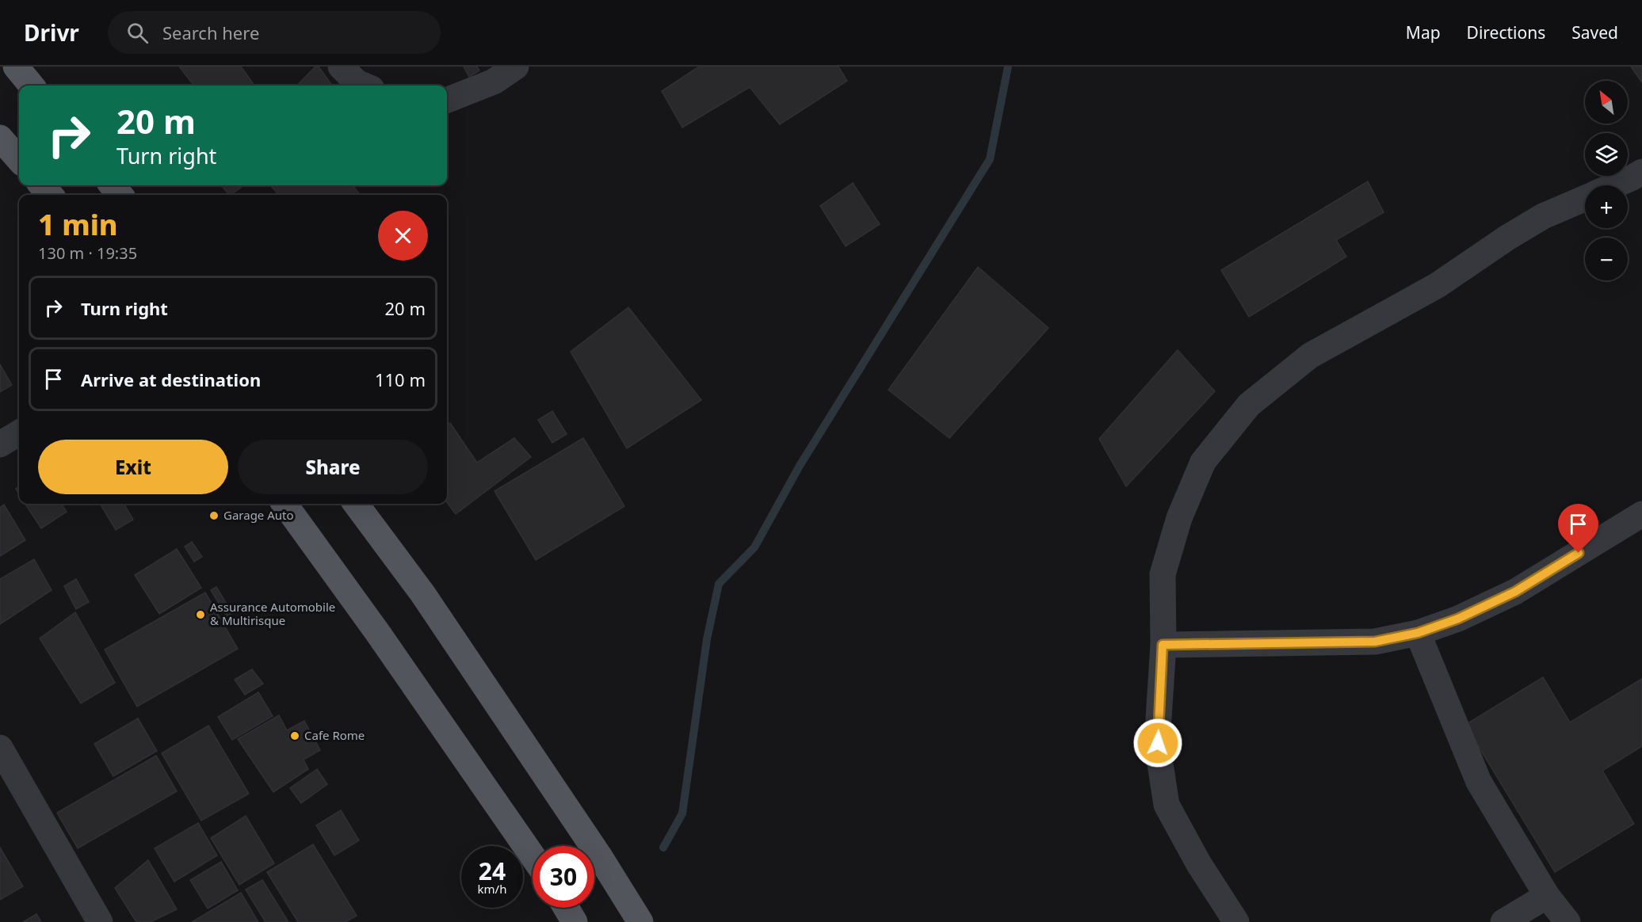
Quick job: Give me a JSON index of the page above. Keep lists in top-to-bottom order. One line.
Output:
{"places":["Garage Auto","Assurance Automobile & Multirisque","Cafe Rome"],"north":"top left","page":{"header":"Drivr","search":"Search here","nav":["Map","Directions","Saved"],"map_buttons":["+","−"],"turn":["20 m","Turn right"],"heading":["1 min","130 m · 19:35"],"list":[{"name":"Turn right","value":"20 m"},{"name":"Arrive at destination","value":"110 m"}],"buttons":["Exit","Share"],"speed":"24 km/h","limit":"30"}}
